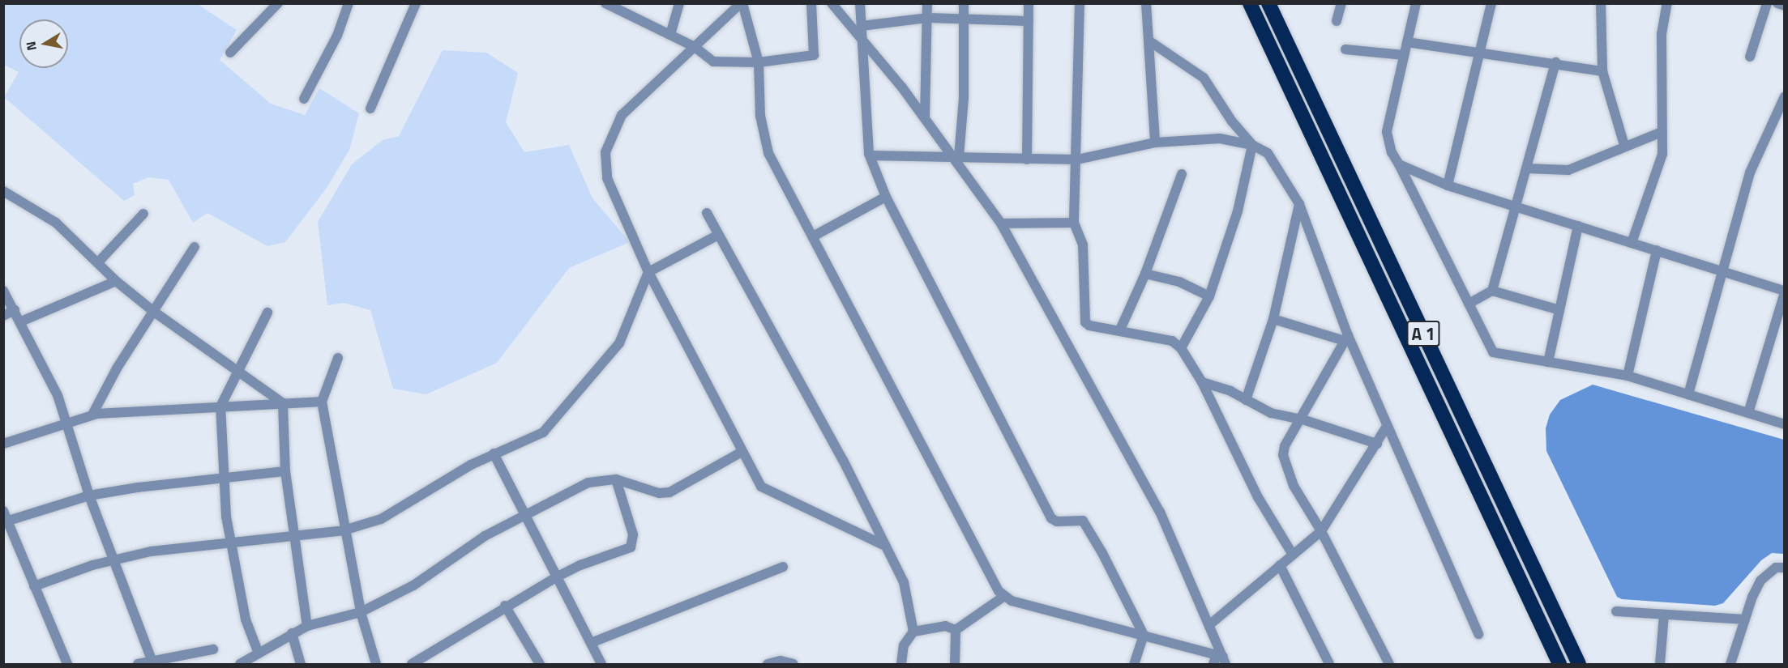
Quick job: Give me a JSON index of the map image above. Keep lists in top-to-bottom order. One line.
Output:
{"streets":{"highway":["A 1"]},"north":"left"}
